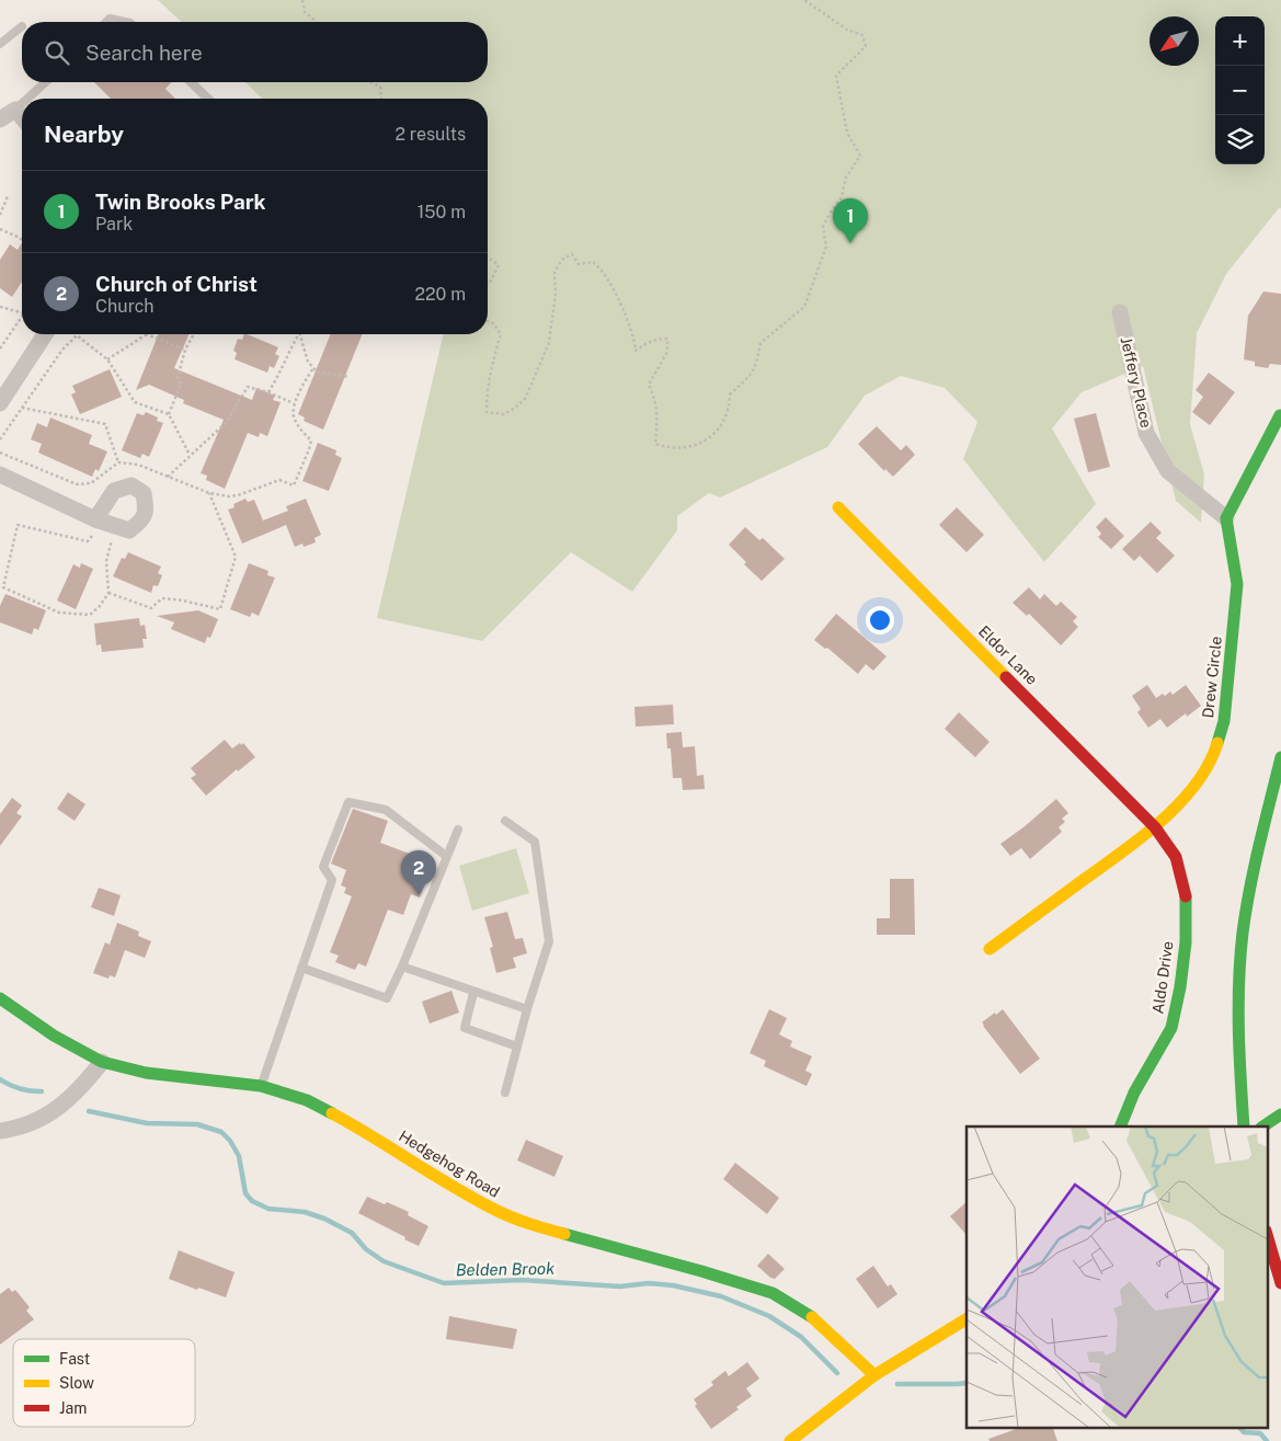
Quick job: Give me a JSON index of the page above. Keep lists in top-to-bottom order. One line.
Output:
{"streets":{"main road":["Eldor Lane","Drew Circle","Aldo Drive","Hedgehog Road"],"street":["Jeffery Place"]},"crossings":[["Jeffery Place","Drew Circle"],["Eldor Lane","Drew Circle"],["Eldor Lane","Aldo Drive"],["Drew Circle","Aldo Drive"]],"water":["Belden Brook"],"legend":["Fast","Slow","Jam"],"north":"bottom left","page":{"map_buttons":["+","−"],"search":"Search here","heading":["Nearby","2 results"],"list":[{"mark":"1","name":"Twin Brooks Park","note":"Park","value":"150 m"},{"mark":"2","name":"Church of Christ","note":"Church","value":"220 m"}],"pins":["1","2"]}}
